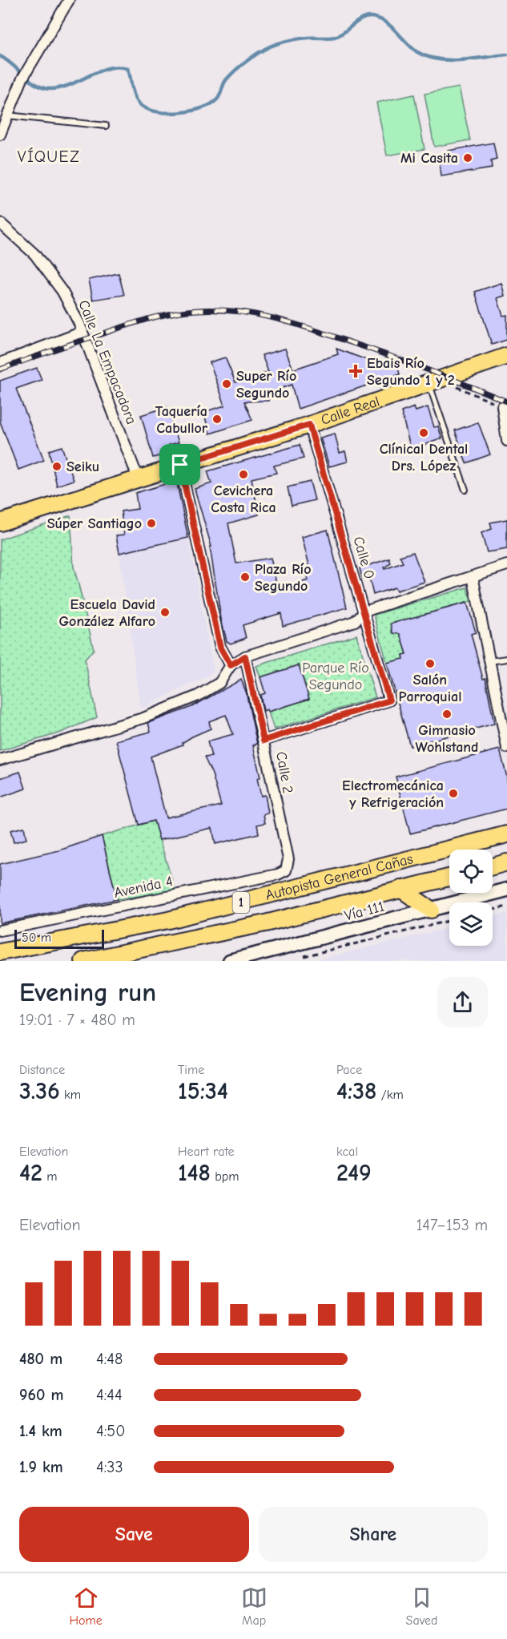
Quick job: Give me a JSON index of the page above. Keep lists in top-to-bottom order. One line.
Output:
{"streets":{"main road":["Calle Real","Autopista General Cañas","1","Vía 111"],"street":["Calle La Empacadora","Calle 0","Calle 2","Avenida 4"]},"crossings":[["Calle La Empacadora","Calle Real"],["Calle Real","Calle 0"],["Calle 0","Calle 2"],["Calle 2","Avenida 4"]],"districts":["VÍQUEZ"],"parks":["Parque Río Segundo"],"places":{"other":["Mi Casita","Super Río Segundo","Taquería Cabullor","Clínical Dental Drs. López","Seiku","Cevichera Costa Rica","Súper Santiago","Plaza Río Segundo","Escuela David González Alfaro","Salón Parroquial","Gimnasio Wohlstand","Electromecánica y Refrigeración"],"health":["Ebais Río Segundo 1 y 2"]},"scale_bar":"50 m","page":{"scale":"50 m","heading":["Evening run","19:01 · 7 × 480 m"],"stats":[["Distance","3.36 km"],["Time","15:34"],["Pace","4:38 /km"],["Elevation","42 m"],["Heart rate","148 bpm"],["kcal","249"]],"chart":["Elevation","147–153 m"],"list":[{"name":"480 m","note":"4:48"},{"name":"960 m","note":"4:44"},{"name":"1.4 km","note":"4:50"},{"name":"1.9 km","note":"4:33"}],"buttons":["Save","Share"],"tabs":["Home","Map","Saved"]}}
